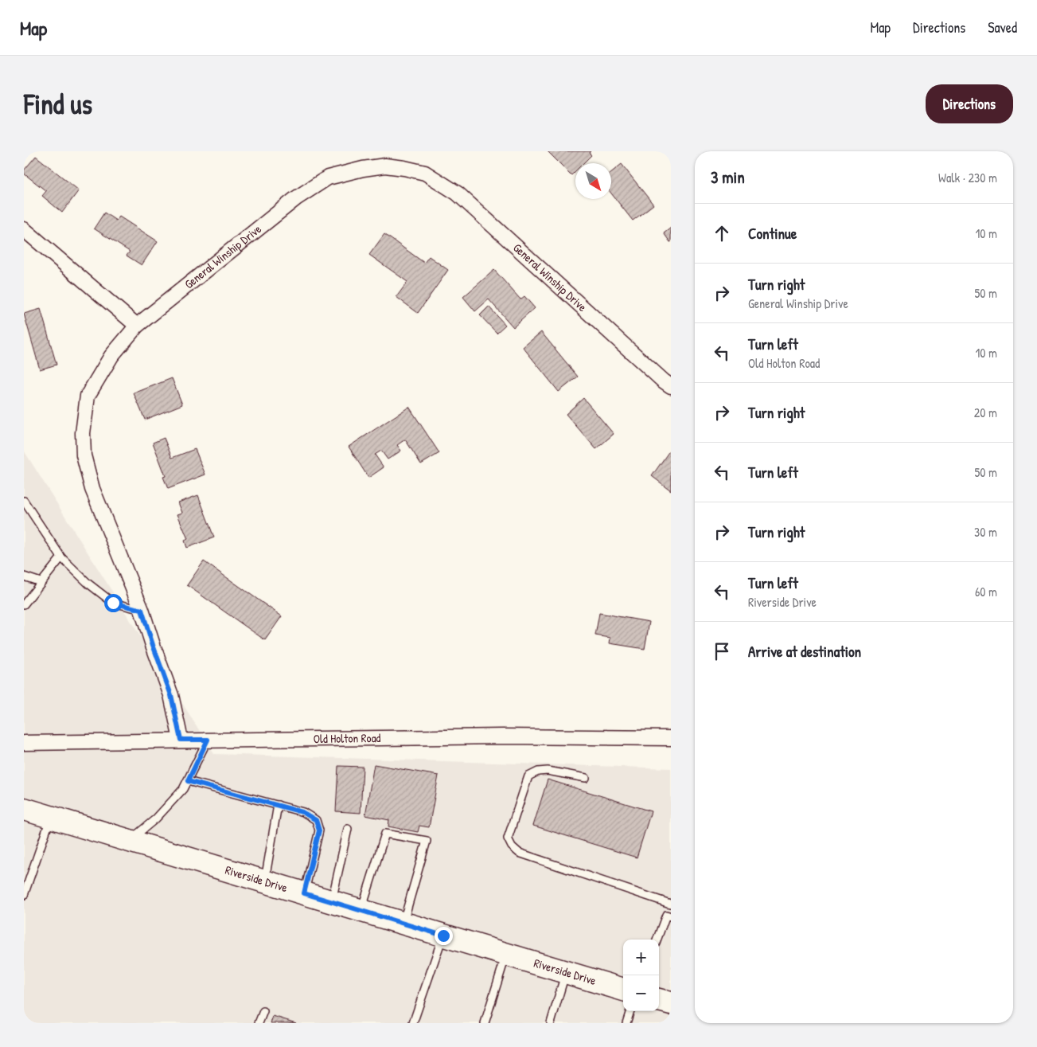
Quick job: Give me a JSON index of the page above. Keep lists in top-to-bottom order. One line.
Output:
{"streets":{"main road":["Riverside Drive"],"street":["General Winship Drive","Old Holton Road"]},"crossings":[["General Winship Drive","Old Holton Road"]],"north":"bottom right","page":{"header":"Map","nav":["Map","Directions","Saved"],"buttons":"Directions","title":"Find us","heading":["3 min","Walk · 230 m"],"list":[["Continue","10 m"],["Turn right","General Winship Drive","50 m"],["Turn left","Old Holton Road","10 m"],["Turn right","20 m"],["Turn left","50 m"],["Turn right","30 m"],["Turn left","Riverside Drive","60 m"],"Arrive at destination"],"map_buttons":["+","−"]}}
